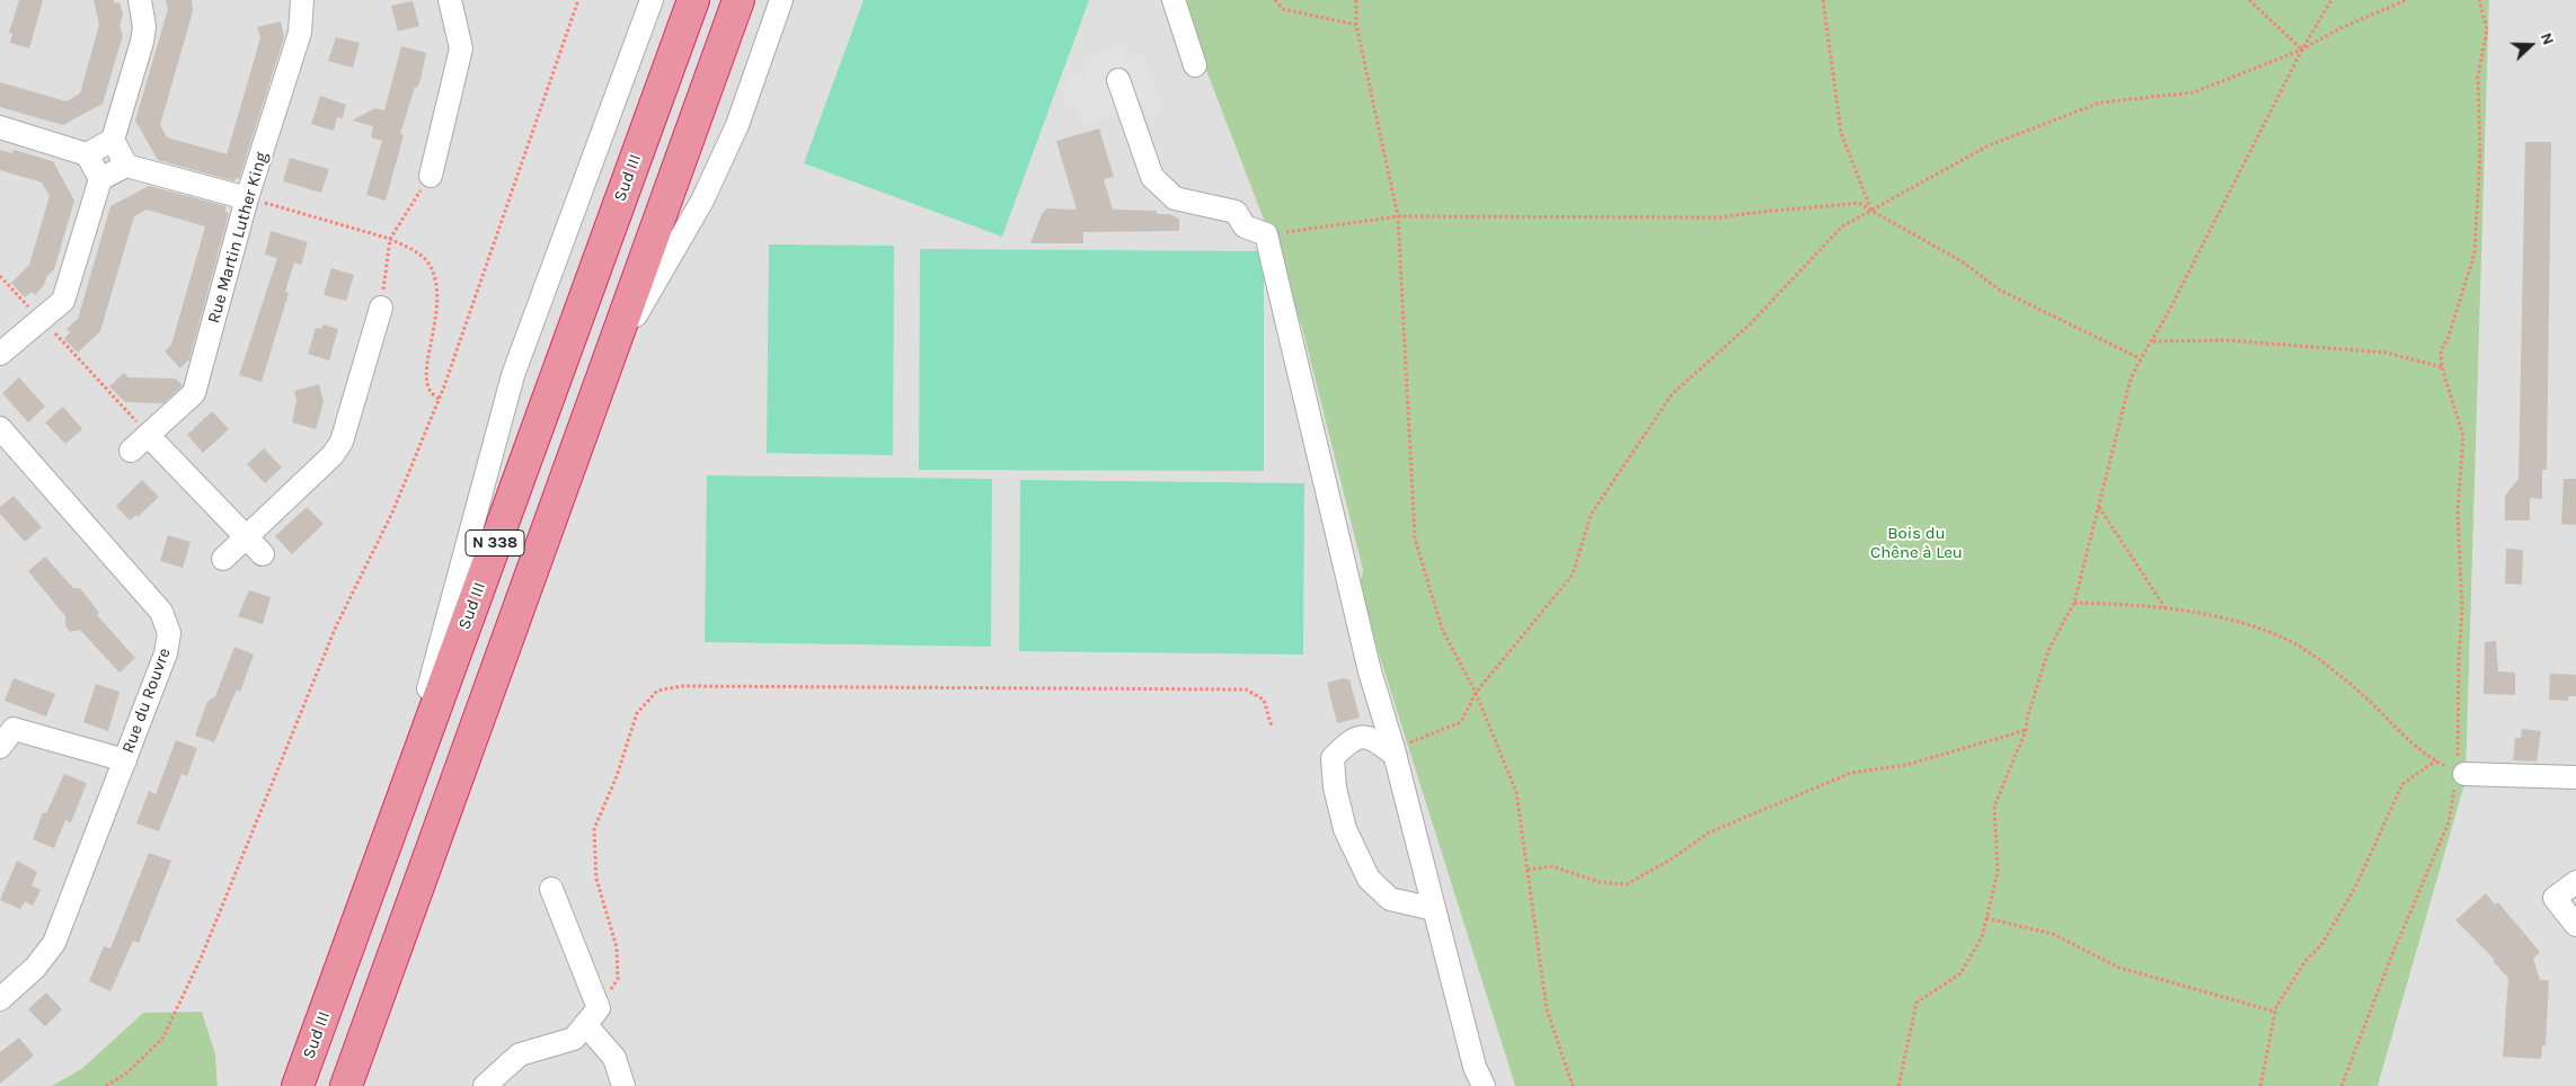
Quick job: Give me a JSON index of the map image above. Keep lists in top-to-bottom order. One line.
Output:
{"streets":{"highway":["Sud III","N 338"],"street":["Rue Martin Luther King","Rue du Rouvre"]},"parks":["Bois du Chêne à Leu"],"north":"right"}
